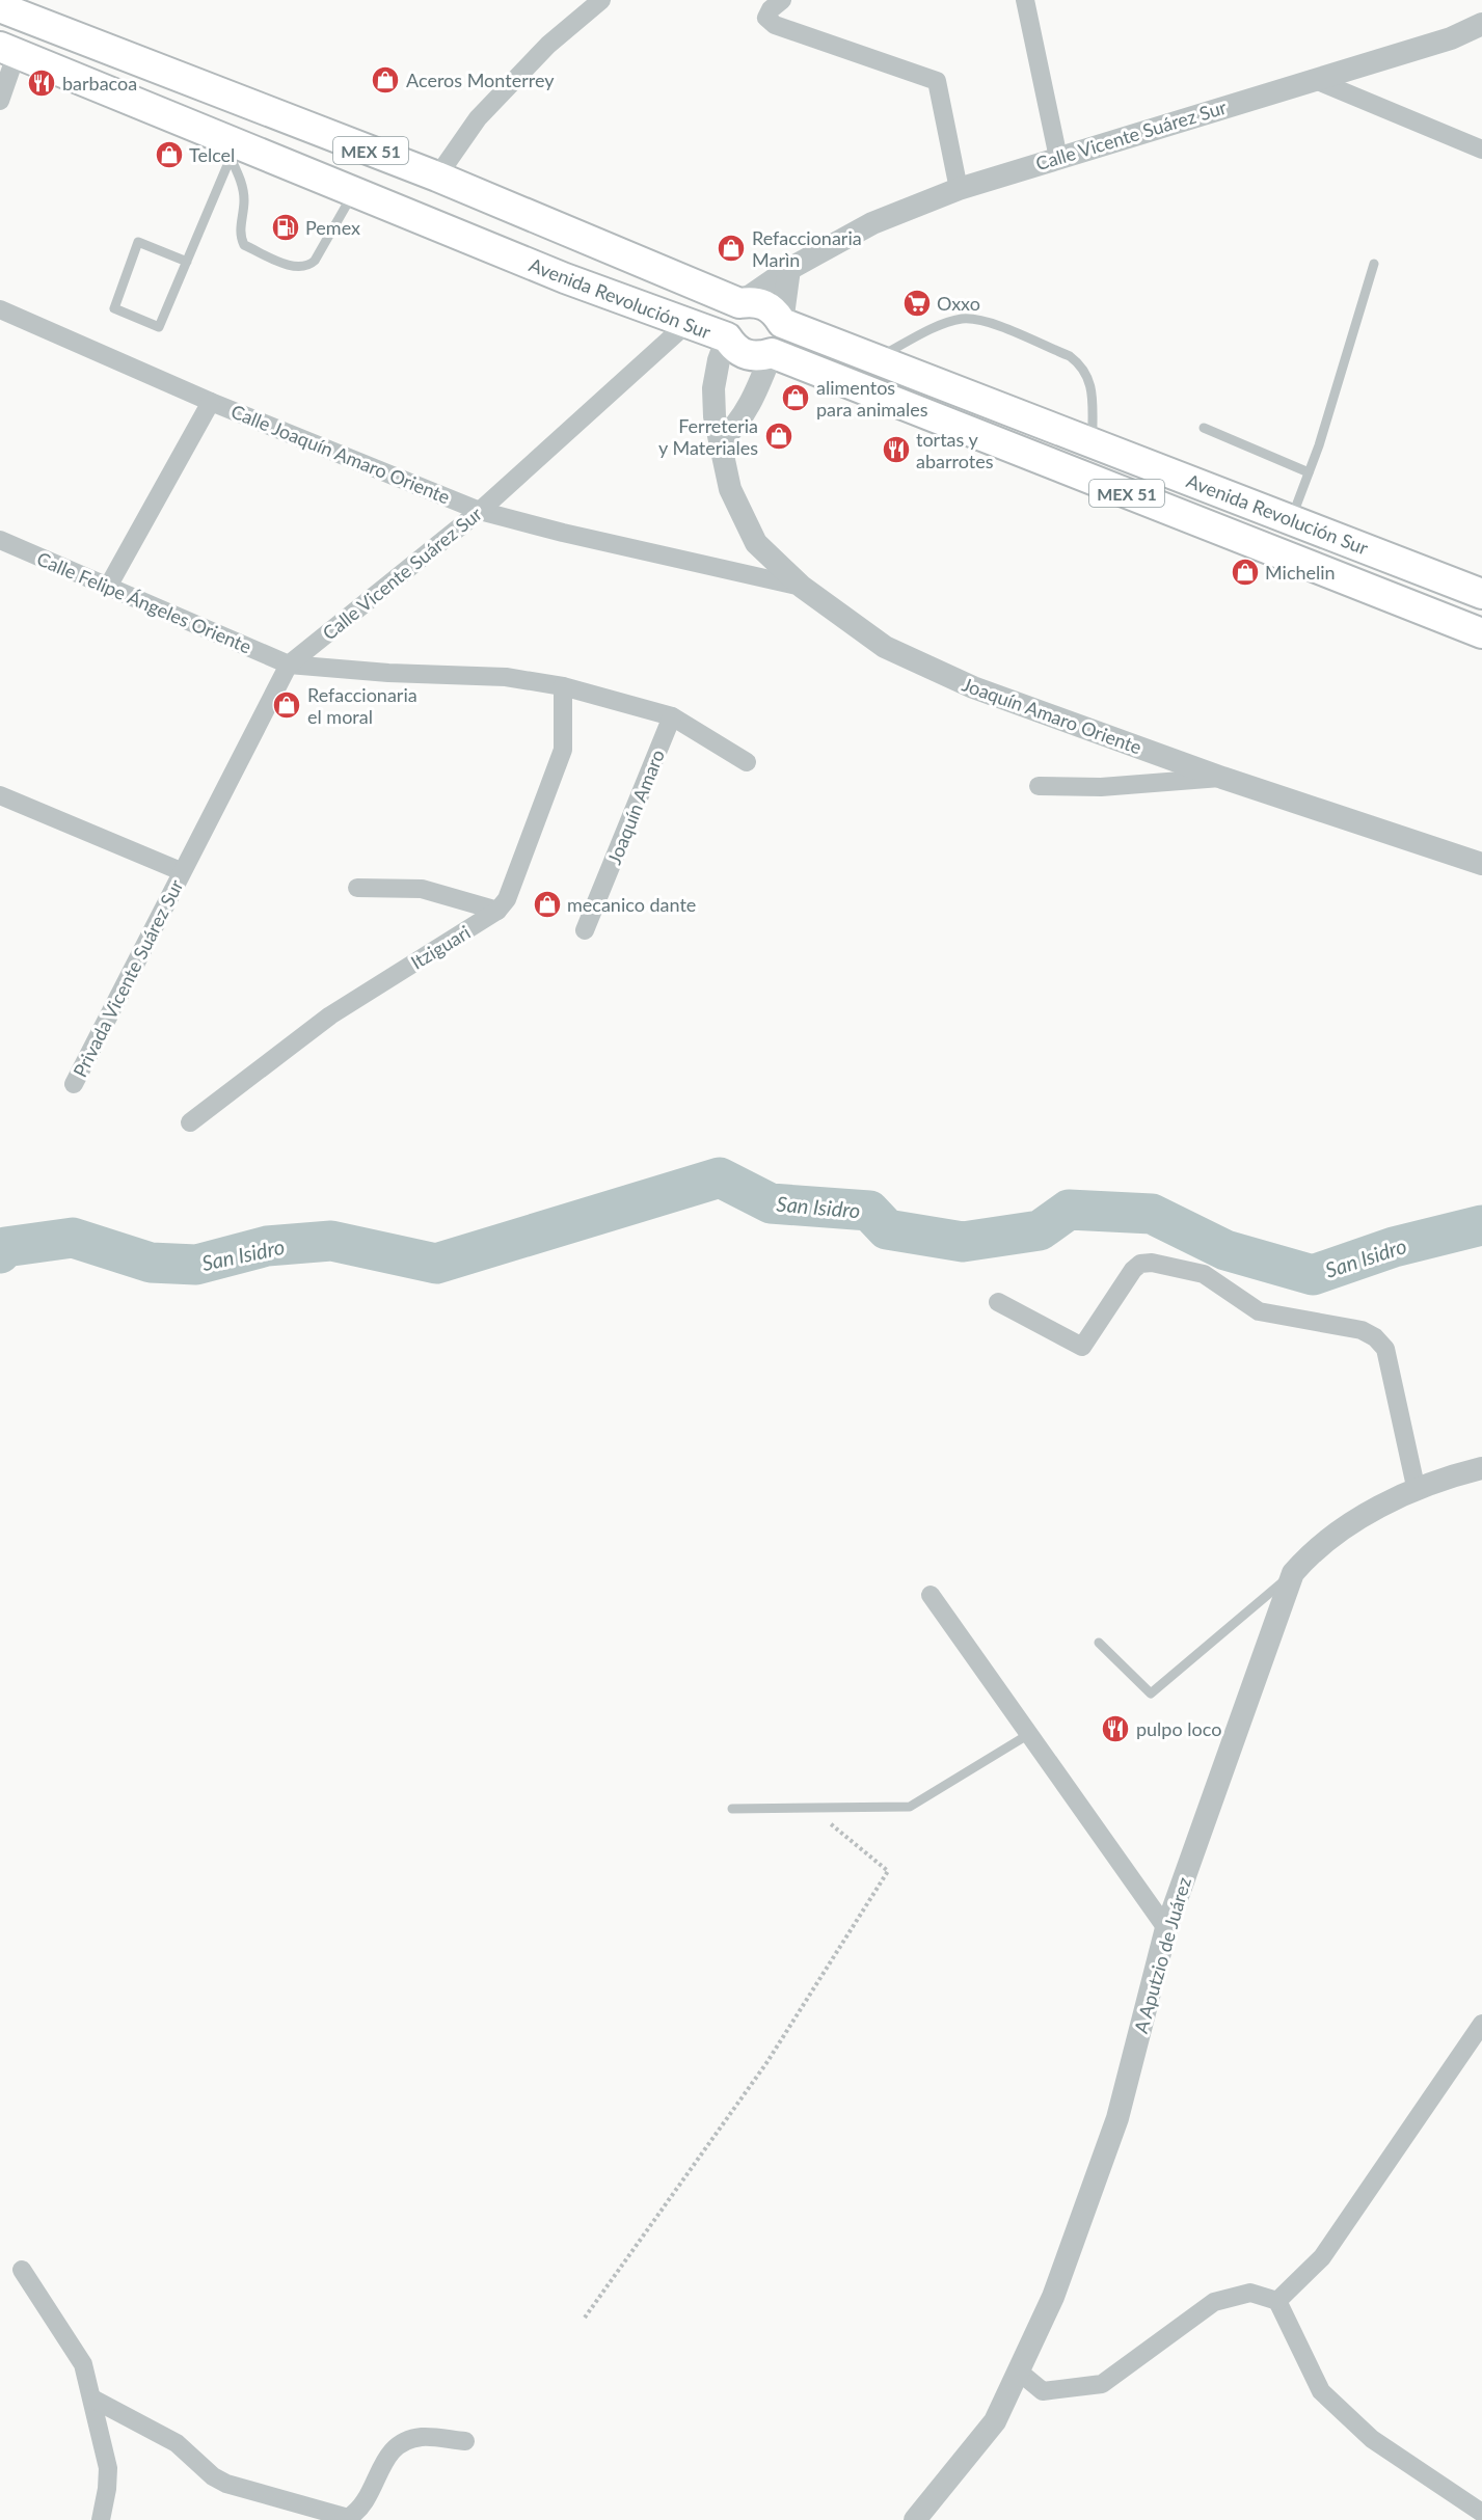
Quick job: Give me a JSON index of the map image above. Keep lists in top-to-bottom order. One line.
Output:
{"streets":{"main road":["MEX 51","Avenida Revolución Sur"],"street":["Calle Vicente Suárez Sur","Calle Joaquín Amaro Oriente","Calle Felipe Ángeles Oriente","Joaquín Amaro Oriente","Joaquín Amaro","Itziguari","Privada Vicente Suárez Sur","A Aputzio de Juárez"]},"crossings":[["Calle Vicente Suárez Sur","Avenida Revolución Sur"],["Calle Vicente Suárez Sur","Calle Joaquín Amaro Oriente"],["Calle Vicente Suárez Sur","Calle Felipe Ángeles Oriente"],["Calle Vicente Suárez Sur","Joaquín Amaro Oriente"],["Calle Vicente Suárez Sur","Privada Vicente Suárez Sur"],["Avenida Revolución Sur","Joaquín Amaro Oriente"],["Calle Joaquín Amaro Oriente","Joaquín Amaro Oriente"],["Calle Felipe Ángeles Oriente","Joaquín Amaro"],["Calle Felipe Ángeles Oriente","Itziguari"]],"water":["San Isidro"],"places":{"shop":["Aceros Monterrey","Telcel","Refaccionaria Marìn","alimentos para animales","Ferreteria y Materiales","Michelin","Refaccionaria el moral","mecanico dante"],"restaurant":["barbacoa","tortas y abarrotes","pulpo loco"],"fuel station":["Pemex"],"supermarket":["Oxxo"]}}
